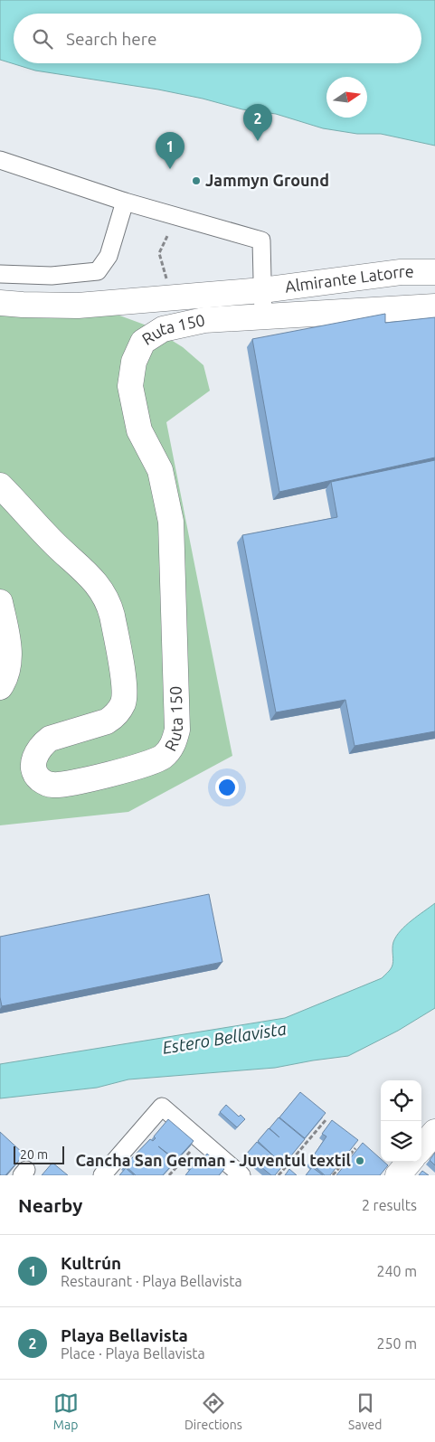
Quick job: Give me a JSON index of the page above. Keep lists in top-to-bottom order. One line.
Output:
{"streets":{"main road":["Almirante Latorre","Ruta 150"]},"crossings":[["Almirante Latorre","Ruta 150"]],"water":["Estero Bellavista"],"places":["Jammyn Ground","Cancha San German - Juventul textil"],"scale_bar":"20 m","north":"right","page":{"search":"Search here","pins":["2","1"],"scale":"20 m","heading":["Nearby","2 results"],"list":[{"mark":"1","name":"Kultrún","note":"Restaurant · Playa Bellavista","value":"240 m"},{"mark":"2","name":"Playa Bellavista","note":"Place · Playa Bellavista","value":"250 m"}],"nav":["Map","Directions","Saved"]}}
